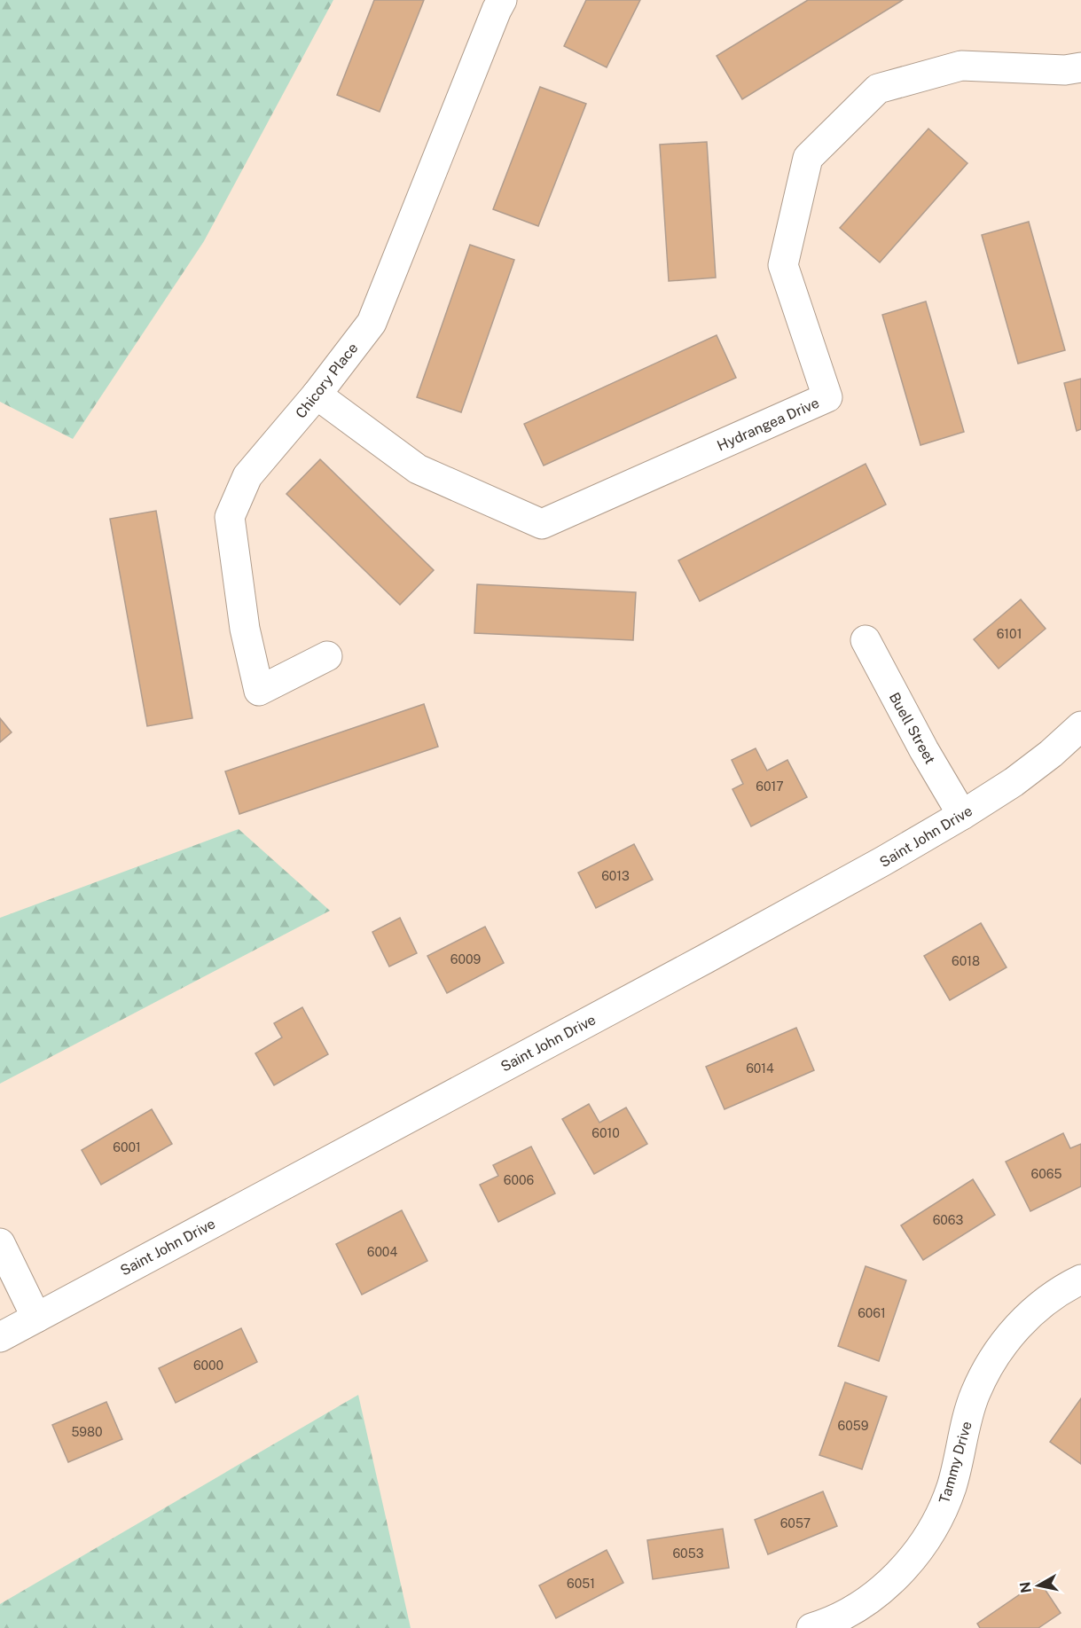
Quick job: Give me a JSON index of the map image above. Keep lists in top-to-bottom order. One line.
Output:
{"streets":{"street":["Chicory Place","Hydrangea Drive","Buell Street","Saint John Drive","Tammy Drive"]},"crossings":[["Chicory Place","Hydrangea Drive"],["Buell Street","Saint John Drive"]],"house_numbers":["6101","6017","6013","6009","6018","6014","6010","6001","6065","6006","6063","6004","6061","6000","6059","5980","6057","6053","6051"],"north":"left"}
